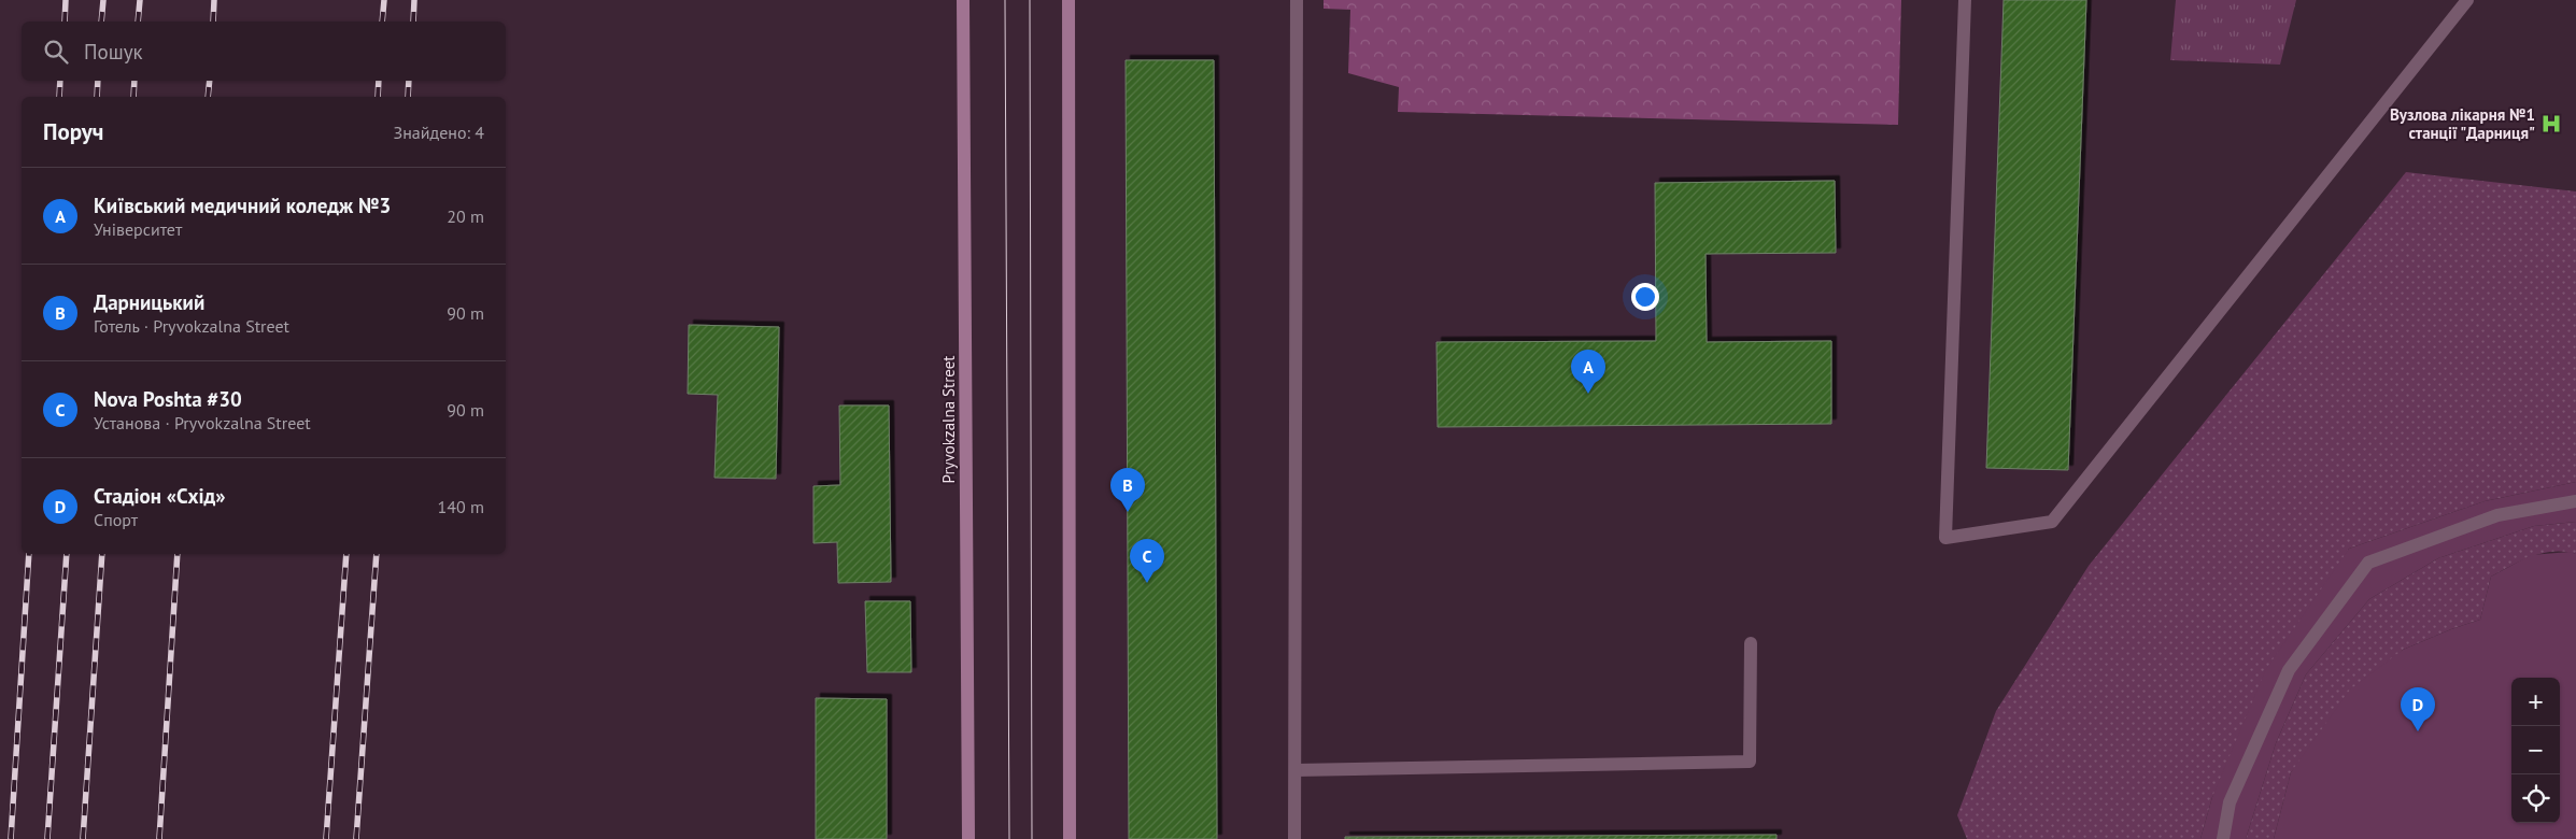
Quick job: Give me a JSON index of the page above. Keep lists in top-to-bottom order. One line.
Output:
{"streets":{"main road":["Pryvokzalna Street"]},"places":{"hospital":["Вузлова лікарня №1 станції \"Дарниця\""]},"page":{"search":"Пошук","heading":["Поруч","Знайдено: 4"],"list":[{"mark":"A","name":"Київський медичний коледж №3","note":"Університет","value":"20 m"},{"mark":"B","name":"Дарницький","note":"Готель · Pryvokzalna Street","value":"90 m"},{"mark":"C","name":"Nova Poshta #30","note":"Установа · Pryvokzalna Street","value":"90 m"},{"mark":"D","name":"Стадіон «Схід»","note":"Спорт","value":"140 m"}],"pins":["A","B","C","D"],"map_buttons":["+","−"]}}
